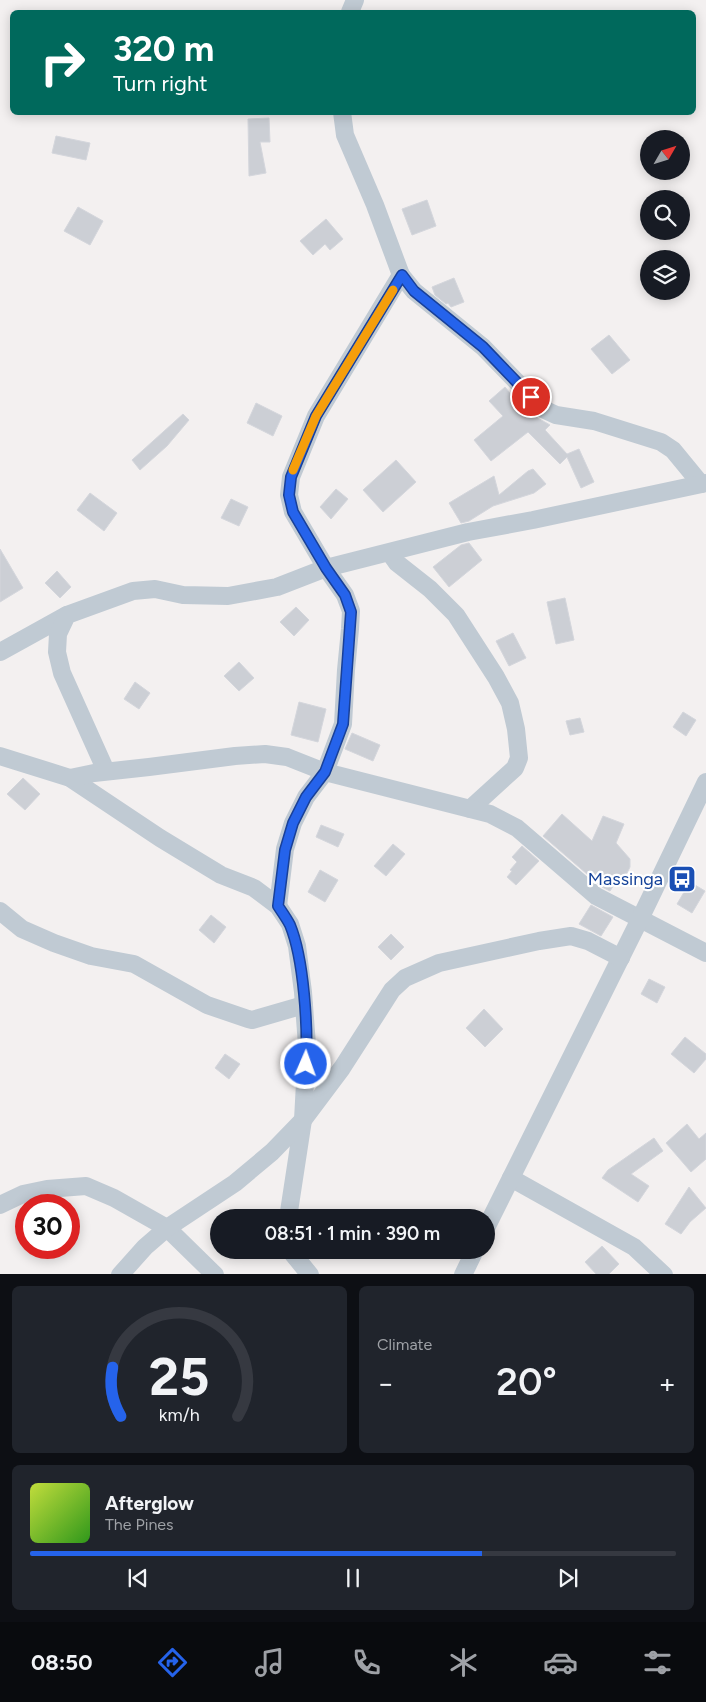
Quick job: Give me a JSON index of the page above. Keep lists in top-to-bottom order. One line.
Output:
{"places":{"bus stop":["Massinga"]},"north":"top right","page":{"turn":["320 m","Turn right"],"limit":"30","trip":"08:51 · 1 min · 390 m","tile":"Climate","heat":["−","20°","+"],"song":["Afterglow","The Pines"],"tabs":"08:50","gauge":["25","km/h"]}}
